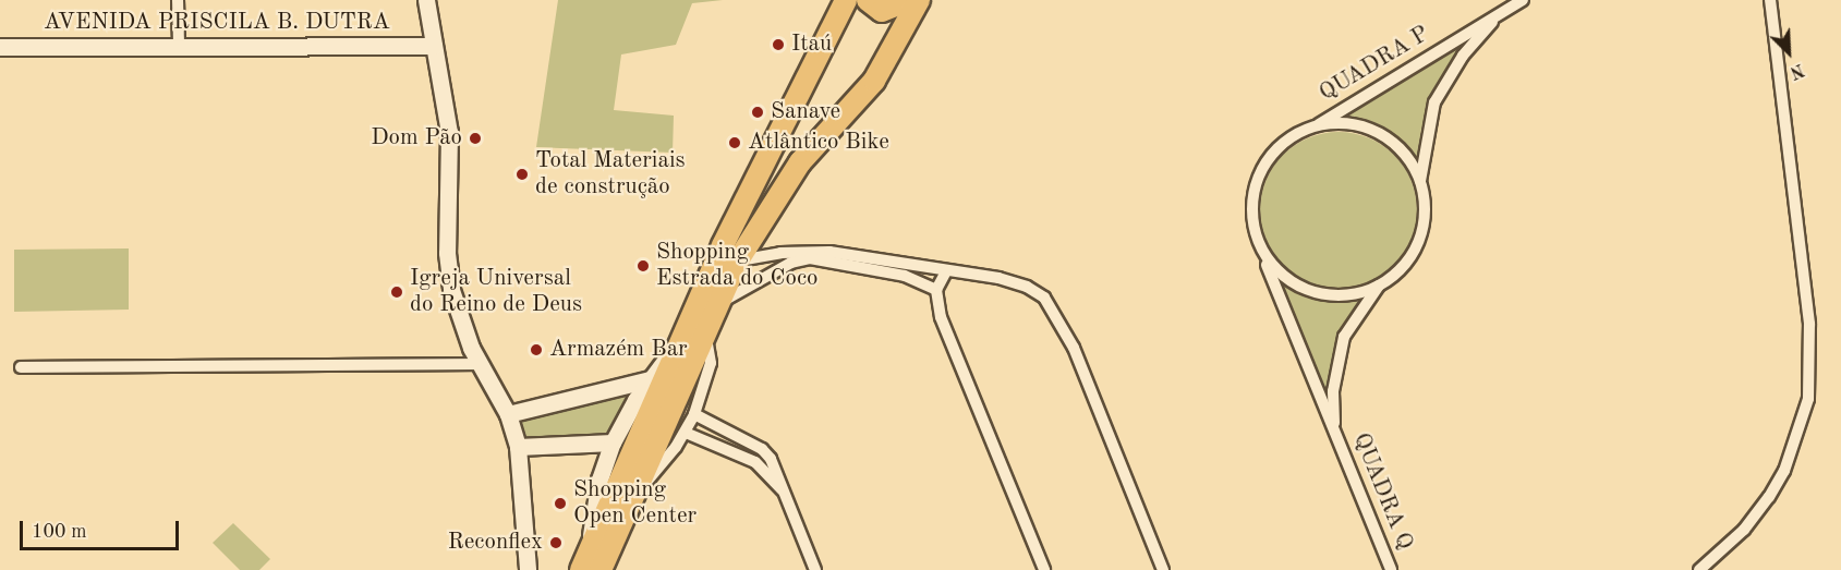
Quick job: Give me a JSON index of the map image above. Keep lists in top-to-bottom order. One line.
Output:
{"streets":{"street":["AVENIDA PRISCILA B. DUTRA","QUADRA P","QUADRA Q"]},"places":["Itaú","Sanave","Dom Pão","Atlântico Bike","Total Materiais de construção","Shopping Estrada do Coco","Igreja Universal do Reino de Deus","Armazém Bar","Shopping Open Center","Reconflex"],"scale_bar":"100 m","north":"bottom right"}
